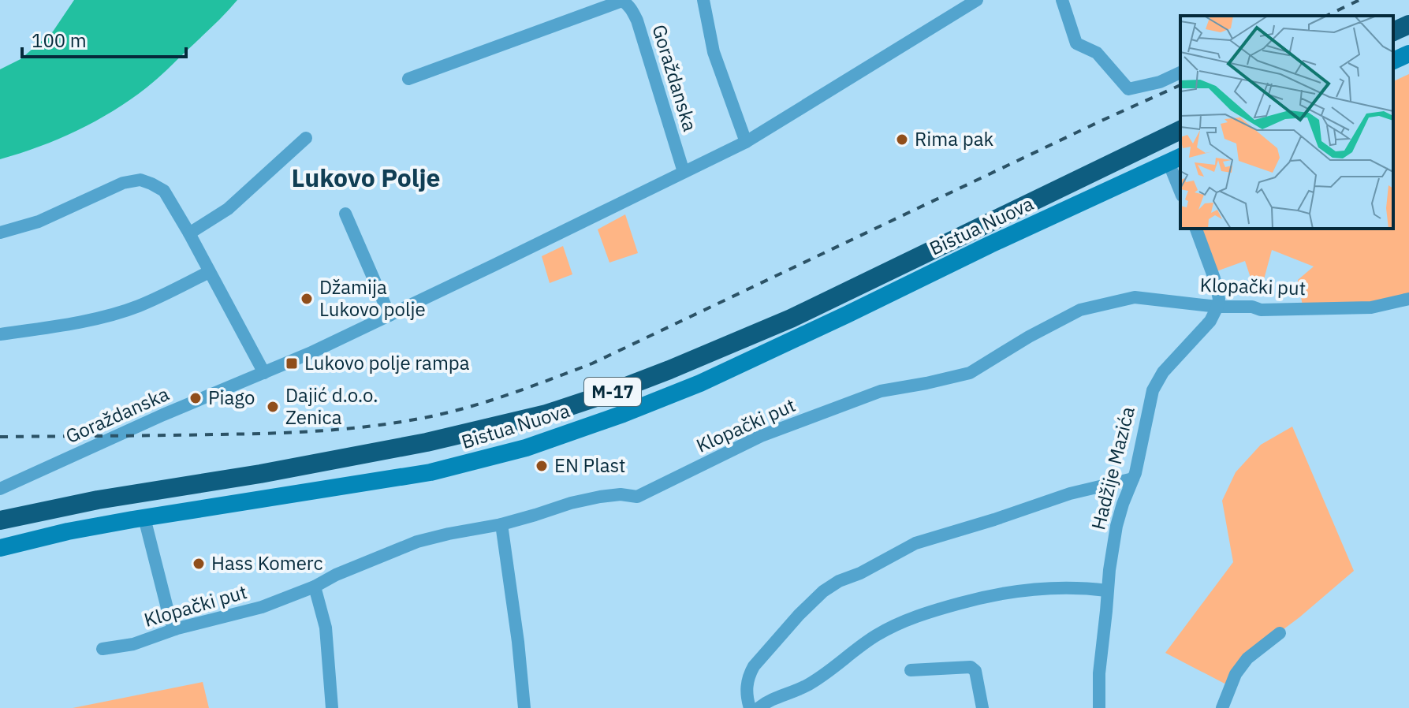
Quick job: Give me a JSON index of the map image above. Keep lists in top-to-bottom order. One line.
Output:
{"streets":{"highway":["M-17"],"street":["Goraždanska","Bistua Nuova","Klopački put","Hadžije Mazića"]},"crossings":[["Klopački put","Hadžije Mazića"]],"districts":["Lukovo Polje"],"places":{"other":["Rima pak","Džamija Lukovo polje","Piago","Dajić d.o.o. Zenica","EN Plast","Hass Komerc"],"transit":["Lukovo polje rampa"]},"scale_bar":"100 m"}
